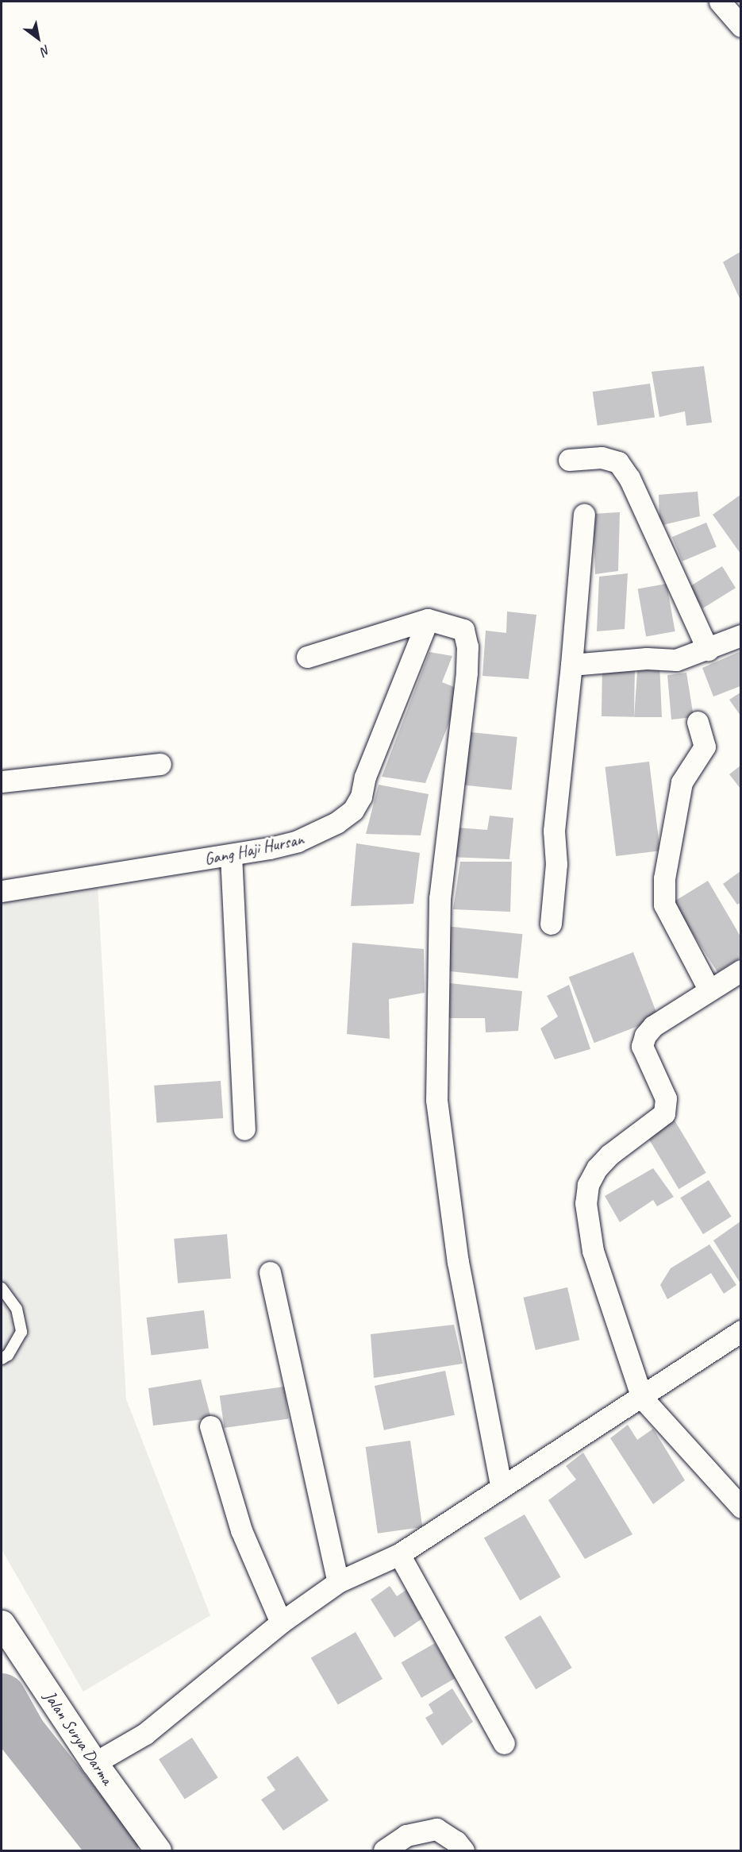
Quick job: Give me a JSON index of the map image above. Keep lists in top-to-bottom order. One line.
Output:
{"streets":{"main road":["Jalan Surya Darma"],"street":["Gang Haji Hursan"]},"north":"bottom right"}
